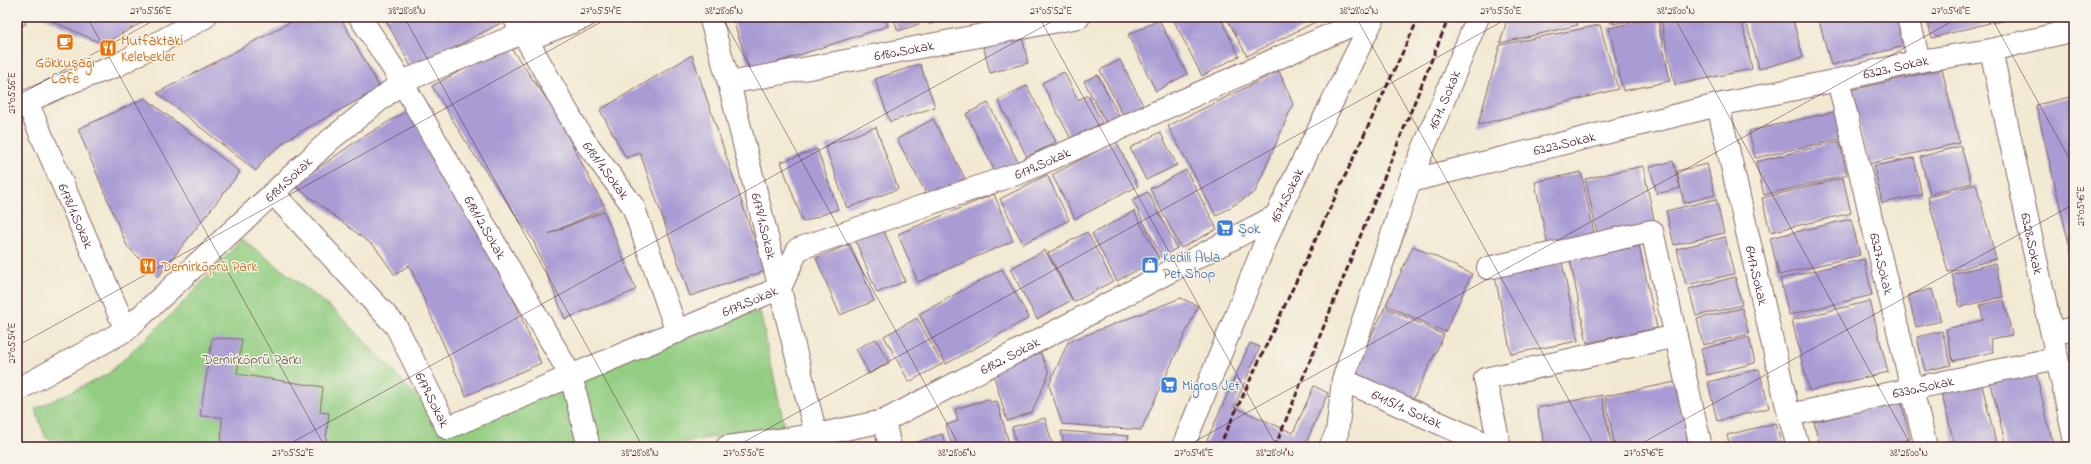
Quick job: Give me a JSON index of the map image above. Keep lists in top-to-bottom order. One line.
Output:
{"streets":{"street":["6180.Sokak","6323. Sokak","1671. Sokak","6323.Sokak","6179.Sokak","6181/1.Sokak","6181.Sokak","1671.Sokak","6178/1.Sokak","6179/1.Sokak","6181/2.Sokak","6328.Sokak","6327.Sokak","6417.Sokak","6182. Sokak","6330.Sokak","6415/1. Sokak"]},"crossings":[["6180.Sokak","6179/1.Sokak"],["6323. Sokak","6323.Sokak"],["6323. Sokak","6328.Sokak"],["6323. Sokak","6327.Sokak"],["6323. Sokak","6417.Sokak"],["1671. Sokak","6323.Sokak"],["6323.Sokak","6417.Sokak"],["6179.Sokak","6181/1.Sokak"],["6179.Sokak","6181.Sokak"],["6179.Sokak","6179/1.Sokak"],["6179.Sokak","6181/2.Sokak"],["6181/1.Sokak","6181.Sokak"],["6181.Sokak","6178/1.Sokak"],["6181.Sokak","6181/2.Sokak"],["1671.Sokak","6182. Sokak"],["6179/1.Sokak","6182. Sokak"],["6328.Sokak","6330.Sokak"],["6327.Sokak","6330.Sokak"],["6417.Sokak","6330.Sokak"]],"parks":["Demirköprü Parkı"],"places":{"cafe":["Gökkuşağı Cafe"],"restaurant":["Mutfaktaki Kelebekler","Demirköprü Park"],"supermarket":["Şok","Migros Jet"],"shop":["Kedili Abla Pet Shop"]},"coordinates":["27°05'56\"E","38°28'08\"N","27°05'54\"E","38°28'06\"N","27°05'52\"E","38°28'02\"N","27°05'50\"E","38°28'00\"N","27°05'48\"E","27°05'46\"E","38°28'04\"N"]}
